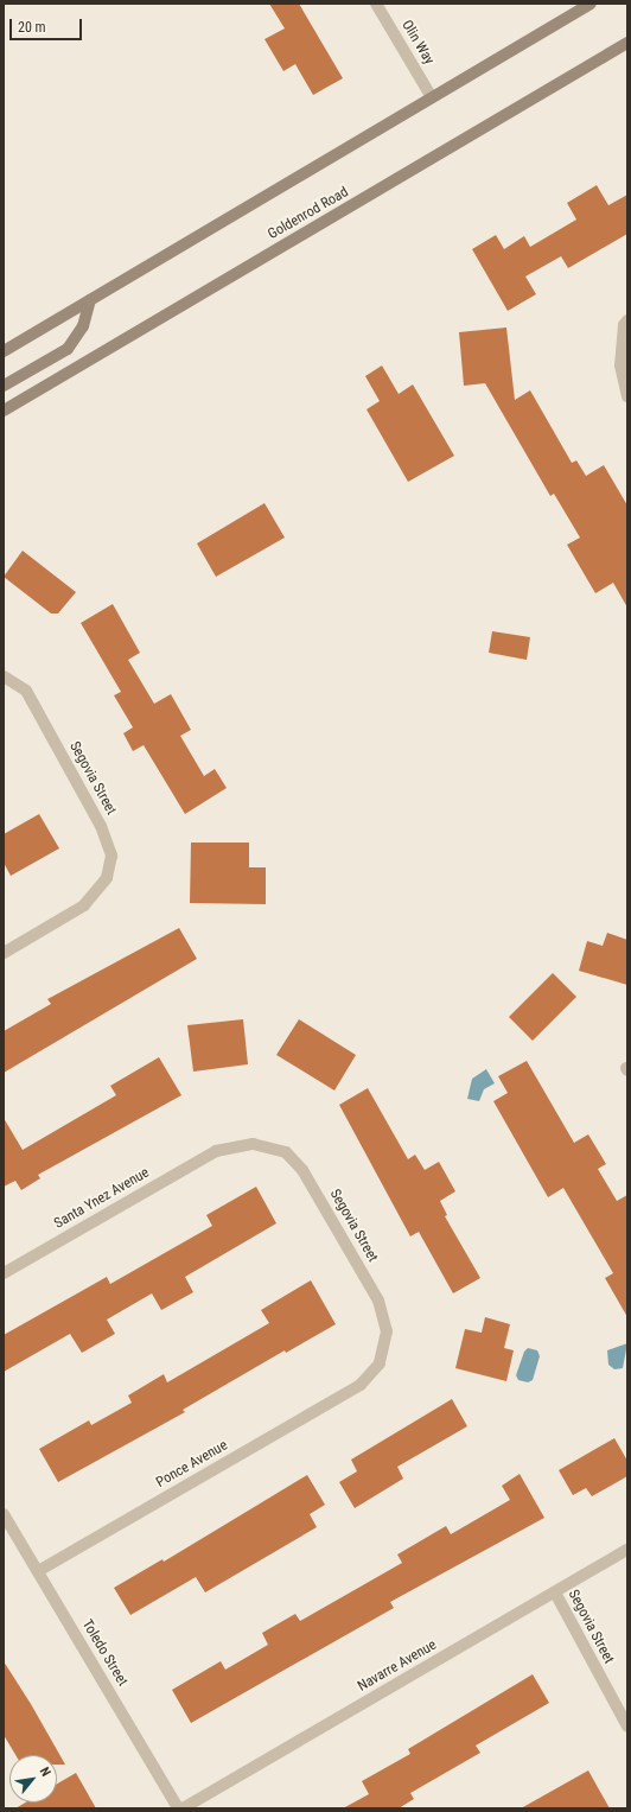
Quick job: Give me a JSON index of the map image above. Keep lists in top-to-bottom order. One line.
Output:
{"streets":{"main road":["Goldenrod Road"],"street":["Olin Way","Segovia Street","Santa Ynez Avenue","Ponce Avenue","Toledo Street","Navarre Avenue"]},"crossings":[["Segovia Street","Santa Ynez Avenue"],["Segovia Street","Ponce Avenue"],["Segovia Street","Navarre Avenue"],["Ponce Avenue","Toledo Street"]],"scale_bar":"20 m","north":"top right"}
